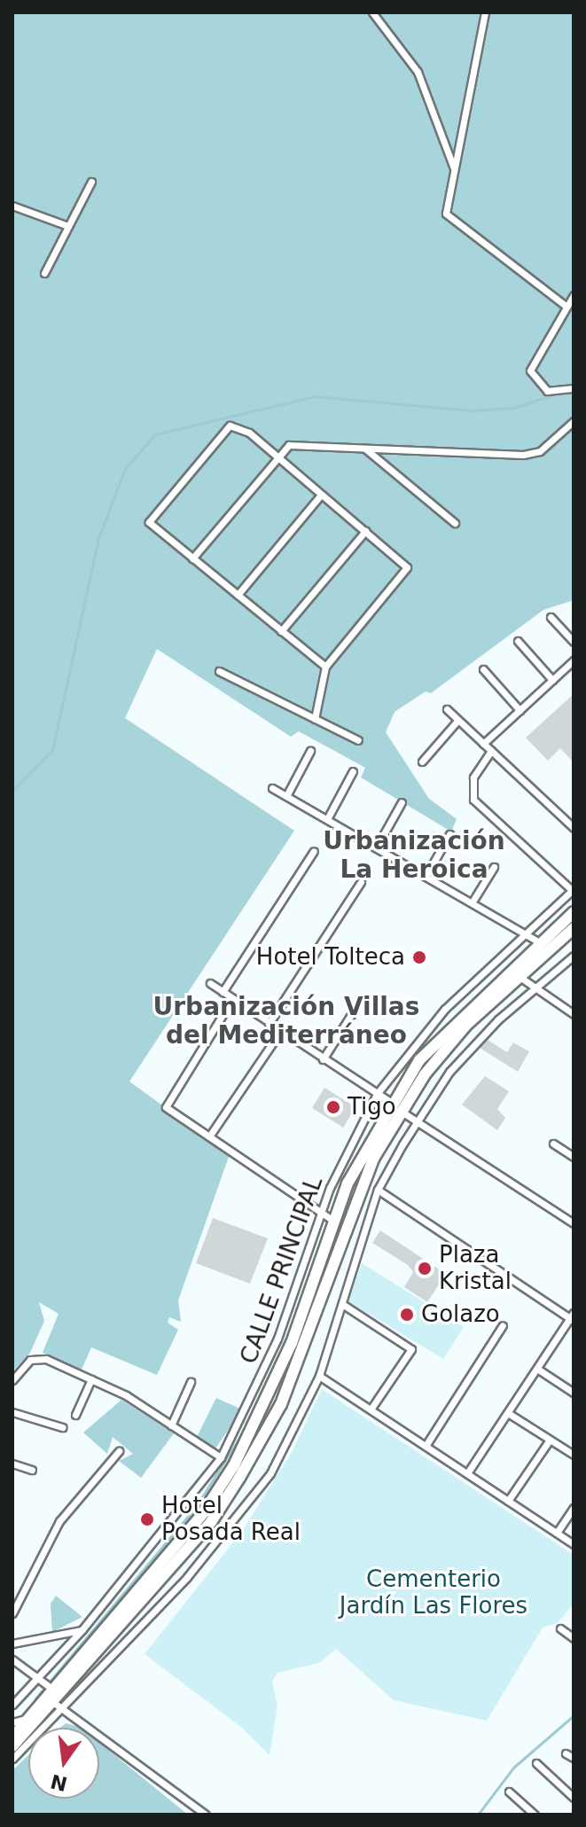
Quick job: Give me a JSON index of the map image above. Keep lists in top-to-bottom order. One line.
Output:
{"streets":{"street":["CALLE PRINCIPAL"]},"districts":["Urbanización La Heroica","Urbanización Villas del Mediterráneo"],"parks":["Cementerio Jardín Las Flores"],"places":["Hotel Tolteca","Tigo","Plaza Kristal","Golazo","Hotel Posada Real"],"north":"bottom"}
